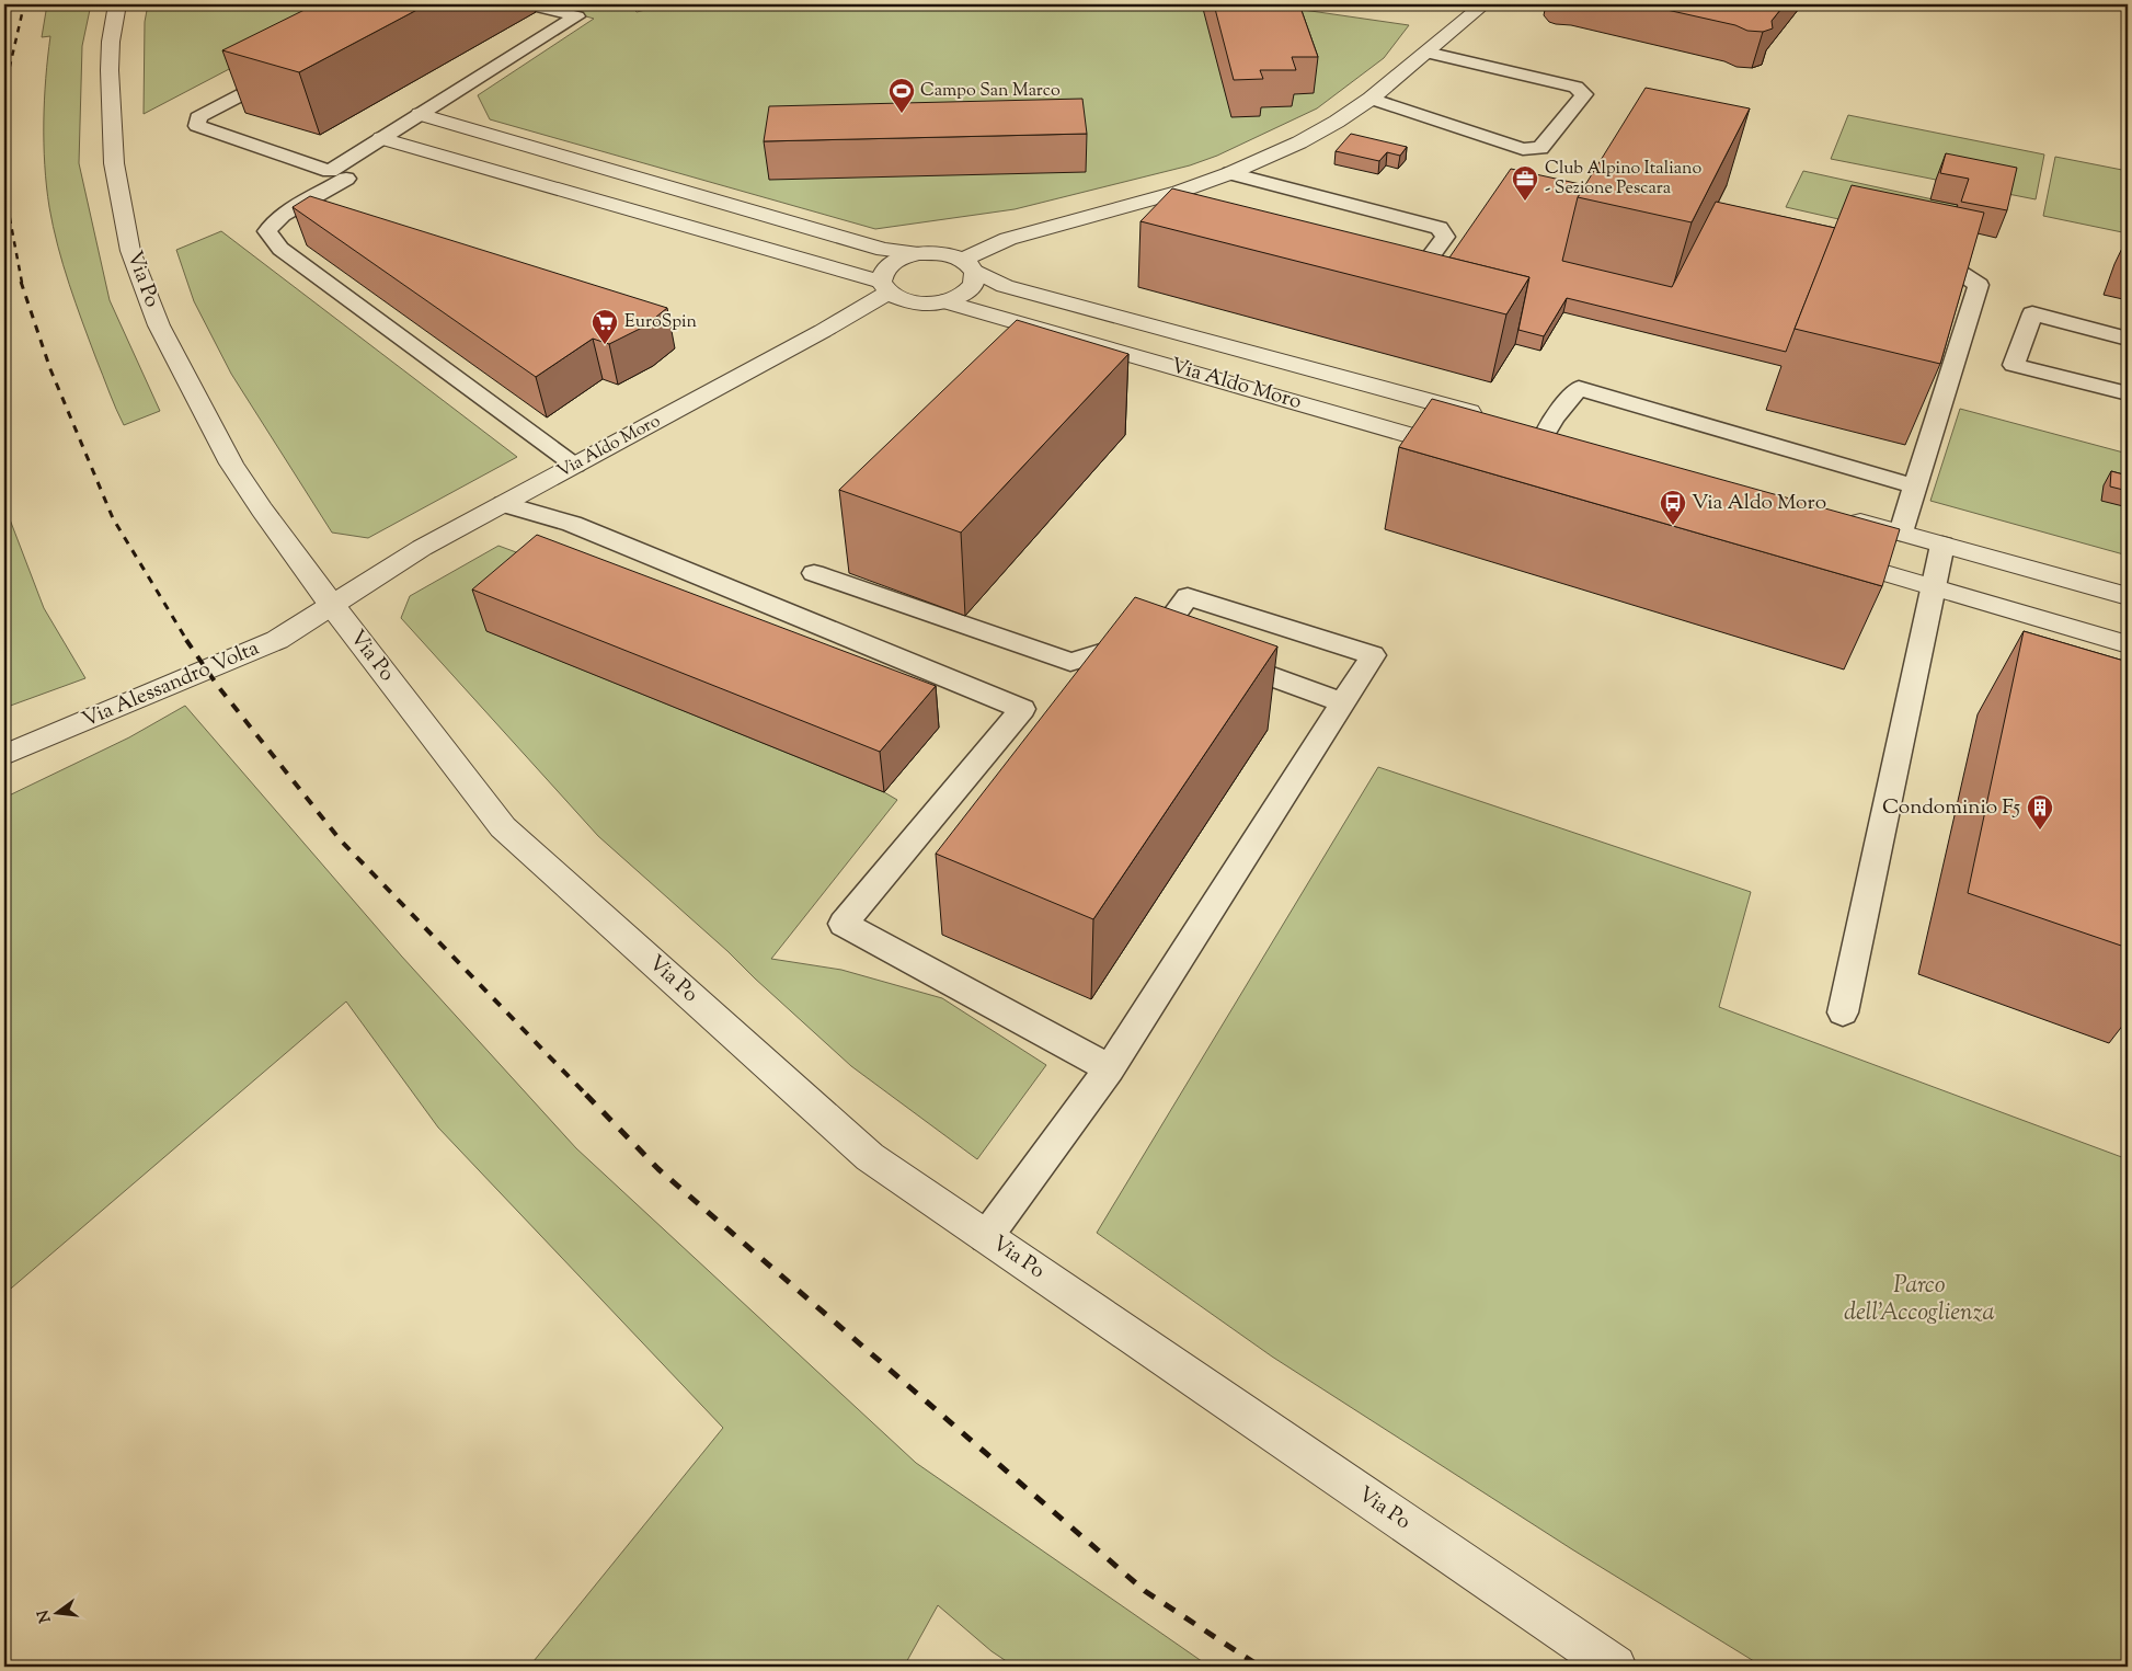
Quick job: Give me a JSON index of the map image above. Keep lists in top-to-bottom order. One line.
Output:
{"streets":{"street":["Via Po","Via Aldo Moro","Via Alessandro Volta"]},"crossings":[["Via Po","Via Aldo Moro"],["Via Po","Via Alessandro Volta"],["Via Aldo Moro","Via Alessandro Volta"]],"parks":["Parco dell'Accoglienza"],"places":{"sports":["Campo San Marco"],"office":["Club Alpino Italiano - Sezione Pescara"],"supermarket":["EuroSpin"],"bus stop":["Via Aldo Moro"],"building":["Condominio F5"]},"north":"left"}
